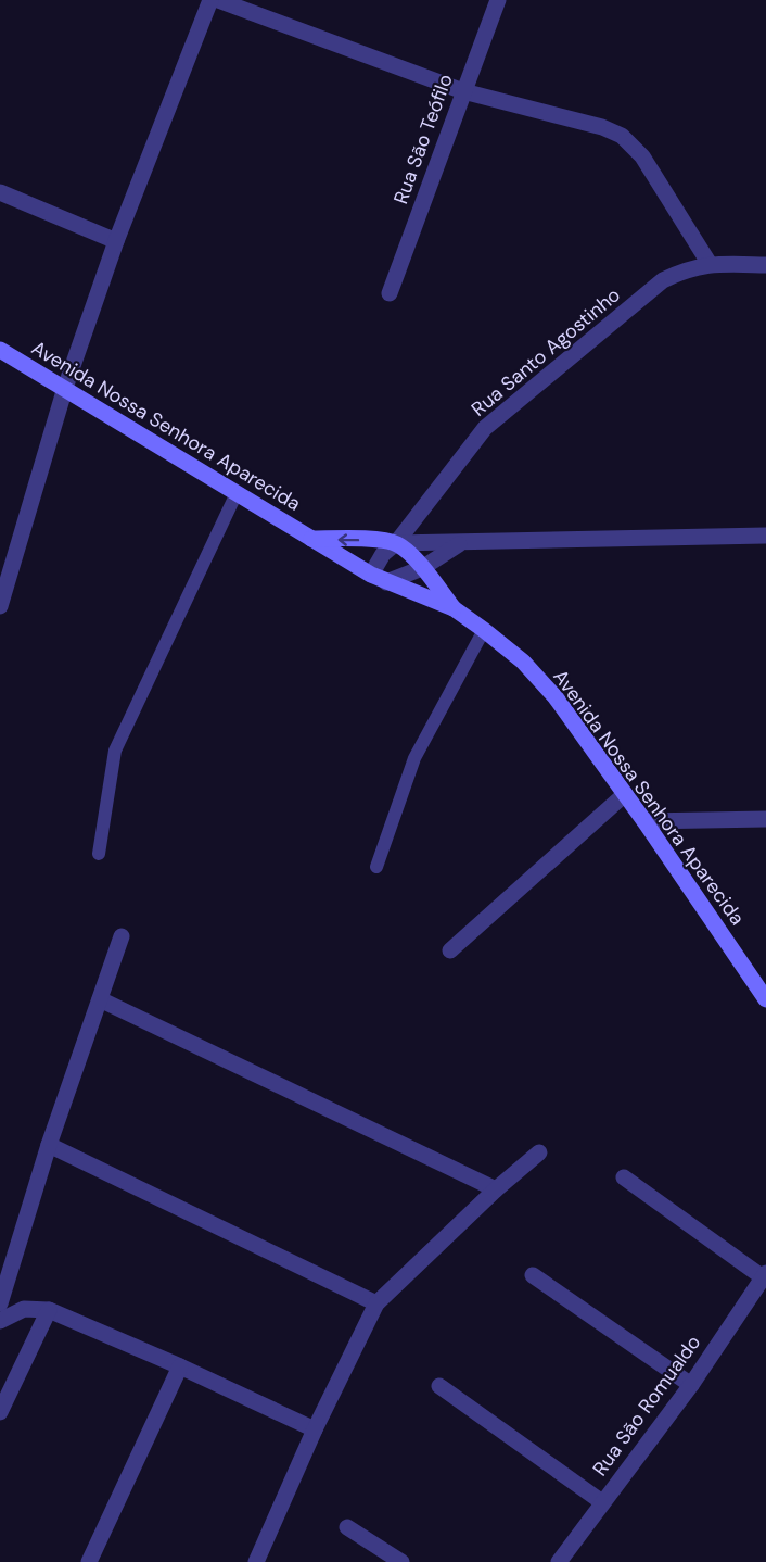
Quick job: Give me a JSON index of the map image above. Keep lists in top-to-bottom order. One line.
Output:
{"streets":{"main road":["Avenida Nossa Senhora Aparecida"],"street":["Rua São Teófilo","Rua Santo Agostinho","Rua São Romualdo"]},"crossings":[["Rua Santo Agostinho","Avenida Nossa Senhora Aparecida"]]}
